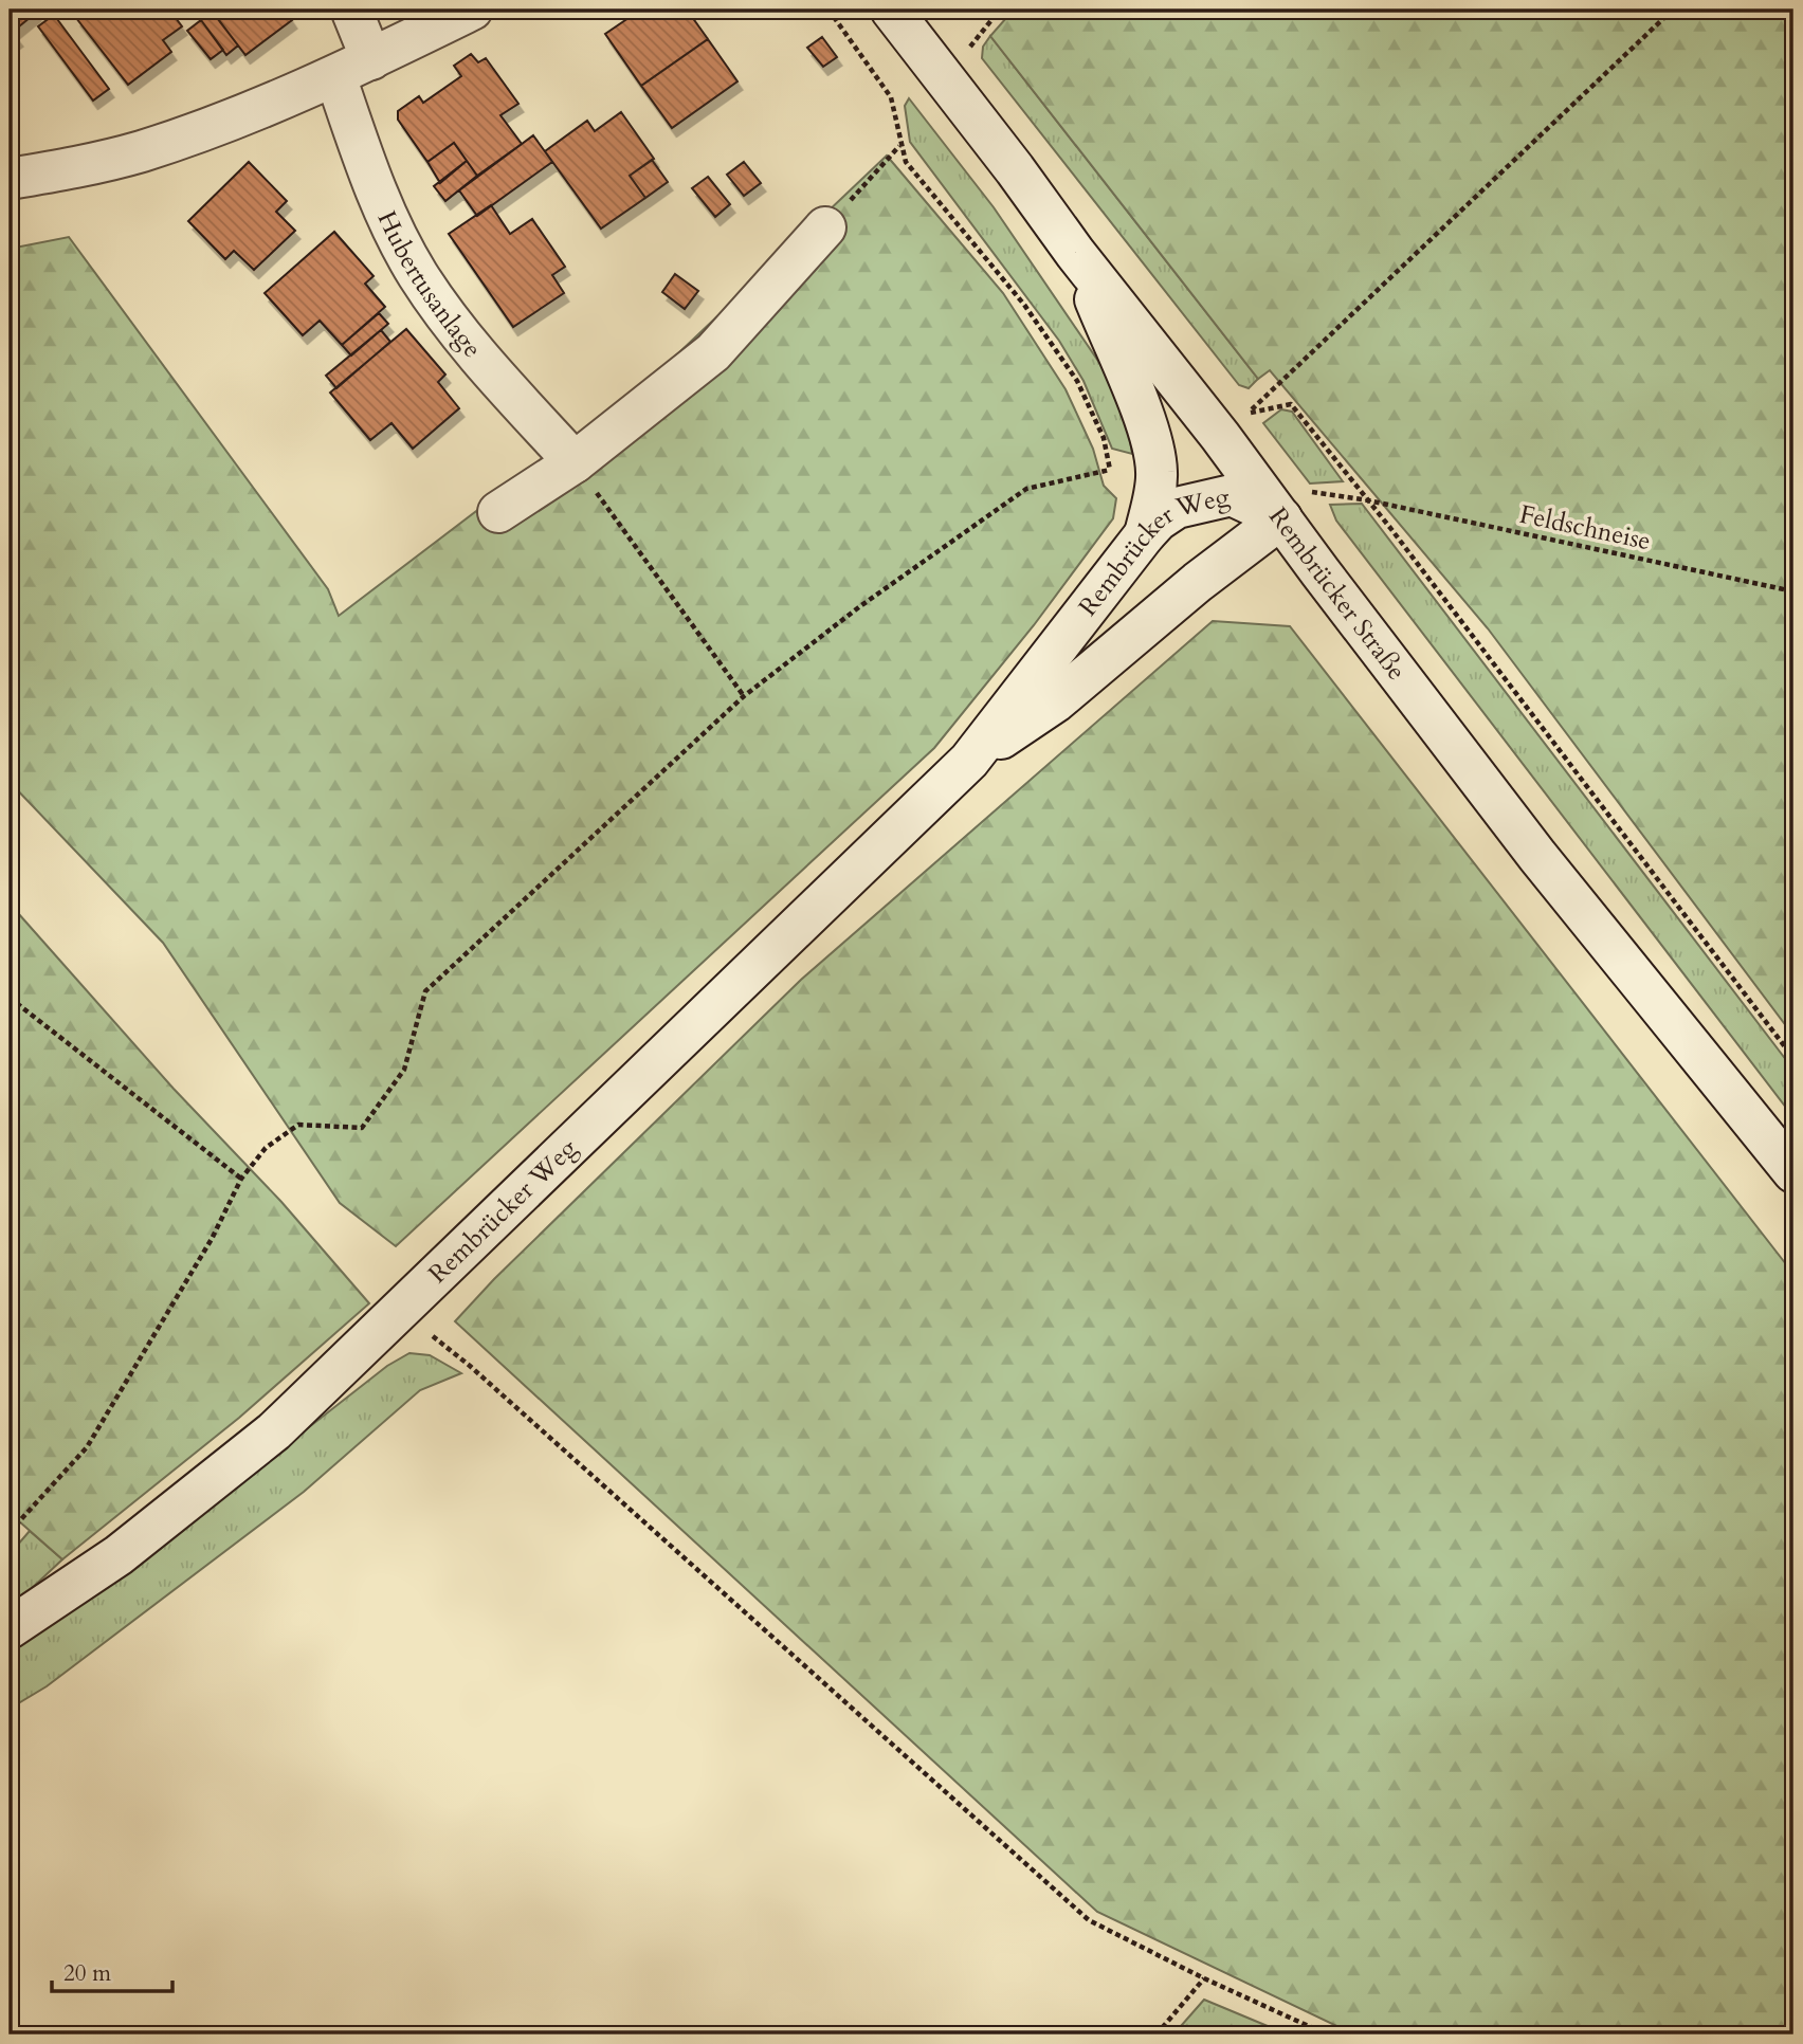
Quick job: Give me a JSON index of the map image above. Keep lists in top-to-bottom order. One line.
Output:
{"streets":{"street":["Hubertusanlage","Rembrücker Weg","Rembrücker Straße"],"path":["Feldschneise"]},"crossings":[["Feldschneise","Rembrücker Weg"],["Feldschneise","Rembrücker Straße"],["Rembrücker Weg","Rembrücker Straße"]],"scale_bar":"20 m"}
